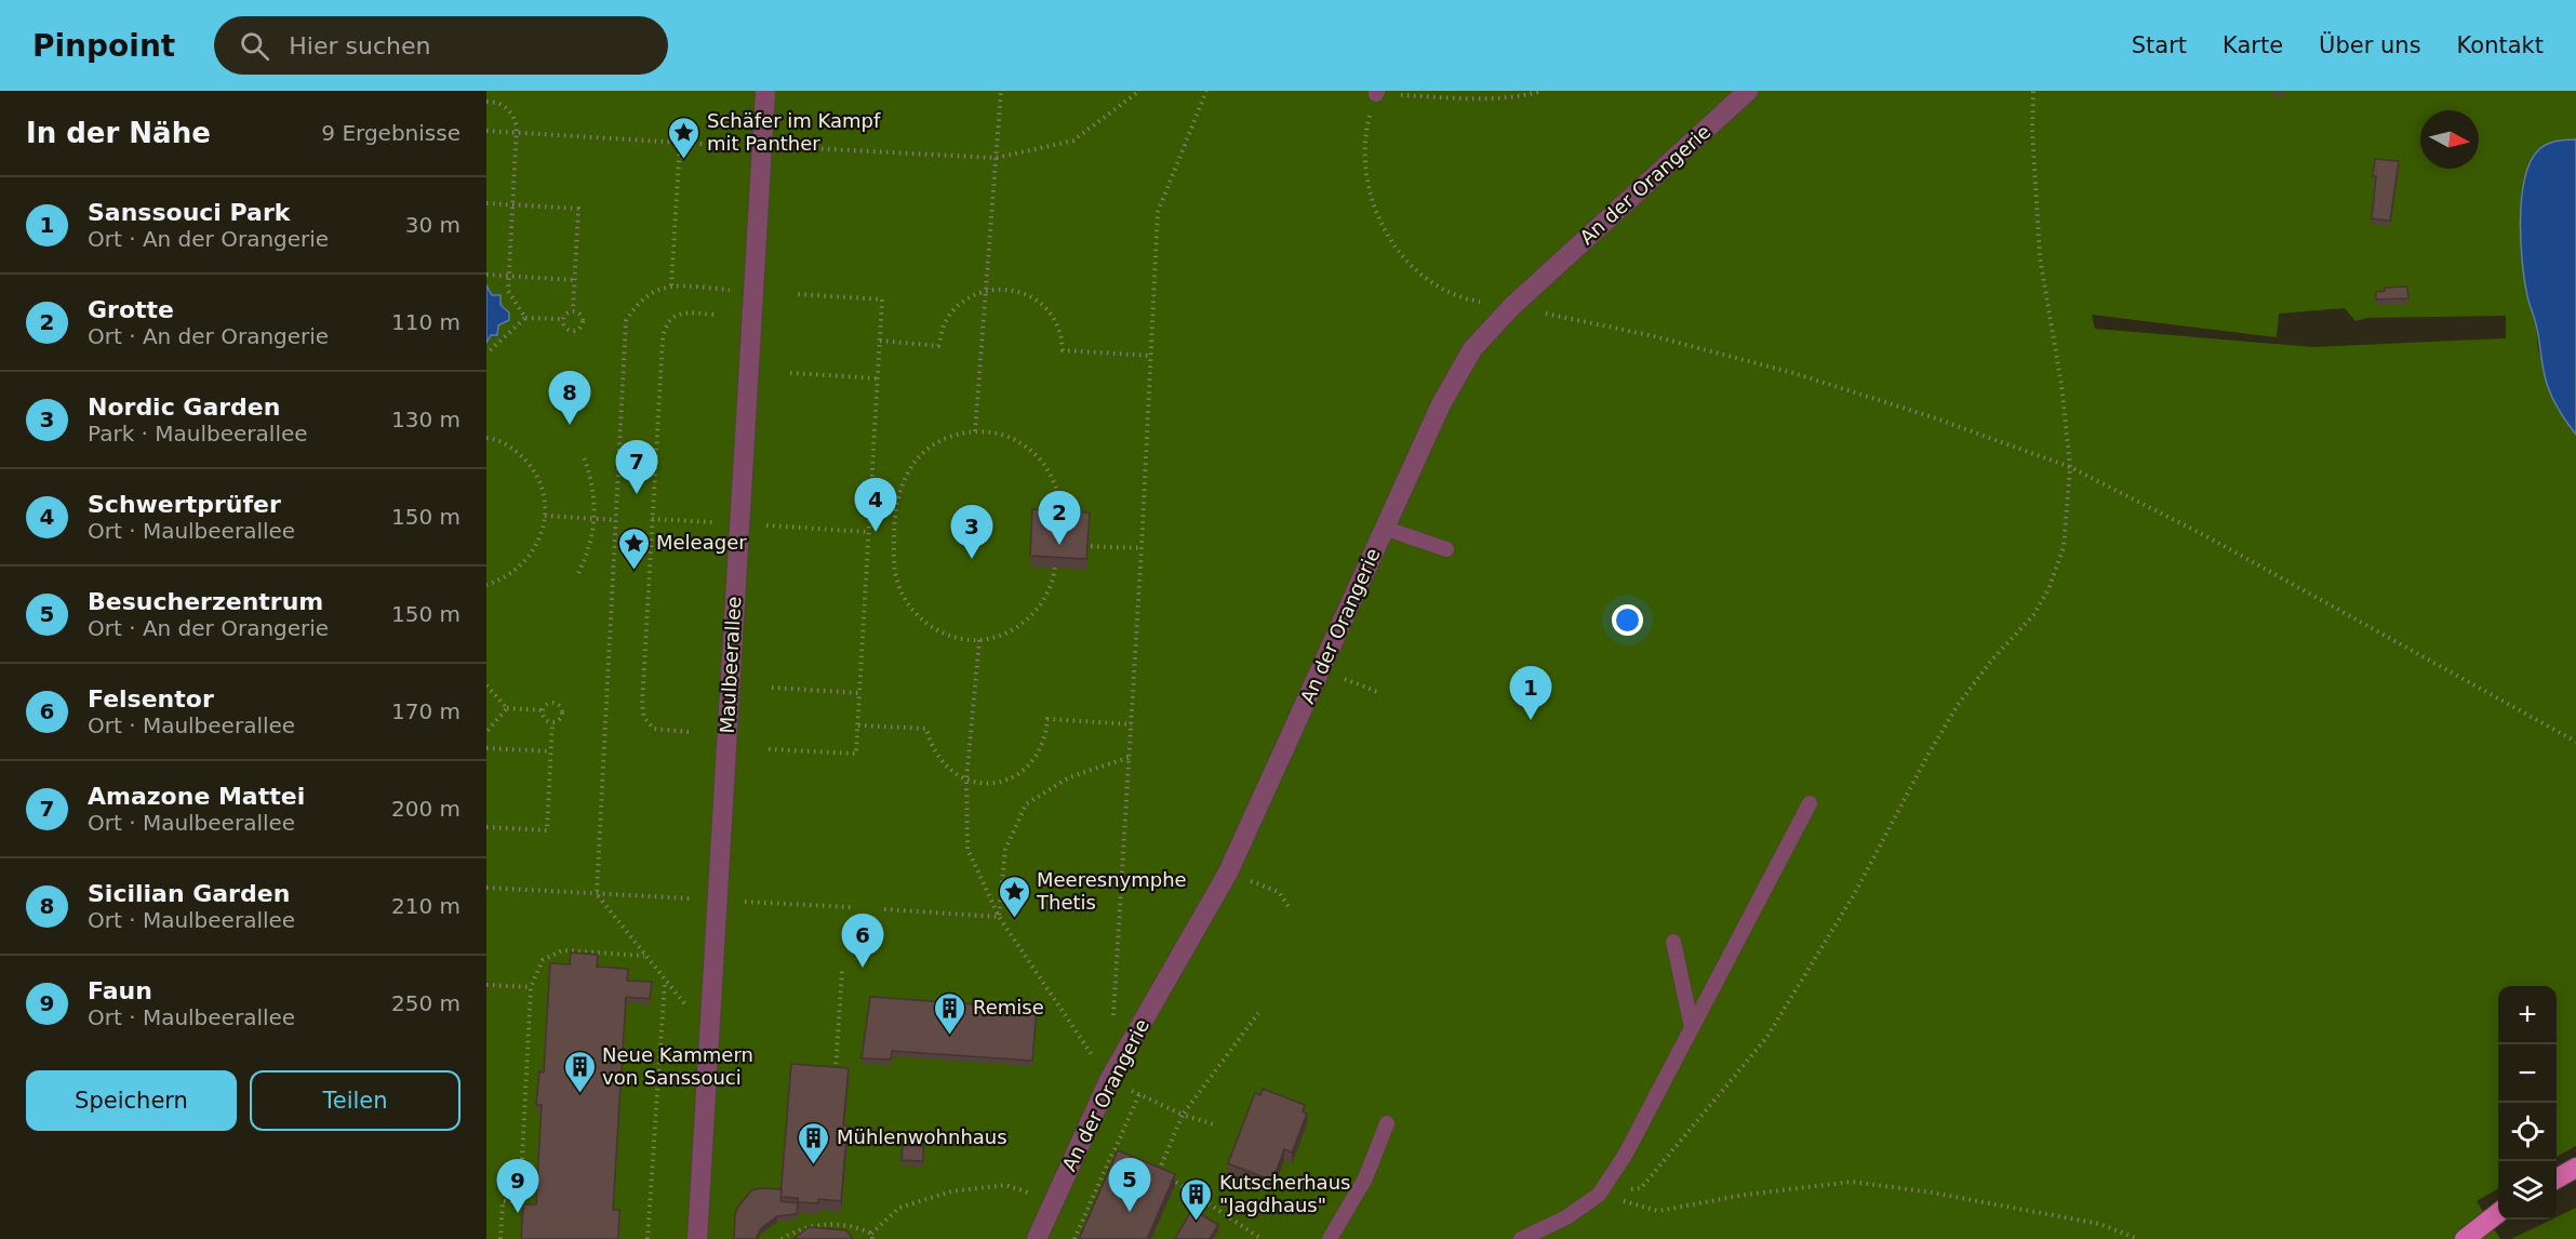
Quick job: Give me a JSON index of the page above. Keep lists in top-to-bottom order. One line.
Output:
{"streets":{"street":["An der Orangerie","Maulbeerallee"]},"places":{"place":["Schäfer im Kampf mit Panther","Meleager","Meeresnymphe Thetis"],"building":["Remise","Neue Kammern von Sanssouci","Mühlenwohnhaus","Kutscherhaus \"Jagdhaus\""]},"north":"right","page":{"header":"Pinpoint","search":"Hier suchen","nav":["Start","Karte","Über uns","Kontakt"],"heading":["In der Nähe","9 Ergebnisse"],"list":[{"mark":"1","name":"Sanssouci Park","note":"Ort · An der Orangerie","value":"30 m"},{"mark":"2","name":"Grotte","note":"Ort · An der Orangerie","value":"110 m"},{"mark":"3","name":"Nordic Garden","note":"Park · Maulbeerallee","value":"130 m"},{"mark":"4","name":"Schwertprüfer","note":"Ort · Maulbeerallee","value":"150 m"},{"mark":"5","name":"Besucherzentrum","note":"Ort · An der Orangerie","value":"150 m"},{"mark":"6","name":"Felsentor","note":"Ort · Maulbeerallee","value":"170 m"},{"mark":"7","name":"Amazone Mattei","note":"Ort · Maulbeerallee","value":"200 m"},{"mark":"8","name":"Sicilian Garden","note":"Ort · Maulbeerallee","value":"210 m"},{"mark":"9","name":"Faun","note":"Ort · Maulbeerallee","value":"250 m"}],"pins":["8","7","4","2","3","1","6","5","9"],"map_buttons":["+","−"],"buttons":["Speichern","Teilen"]}}
